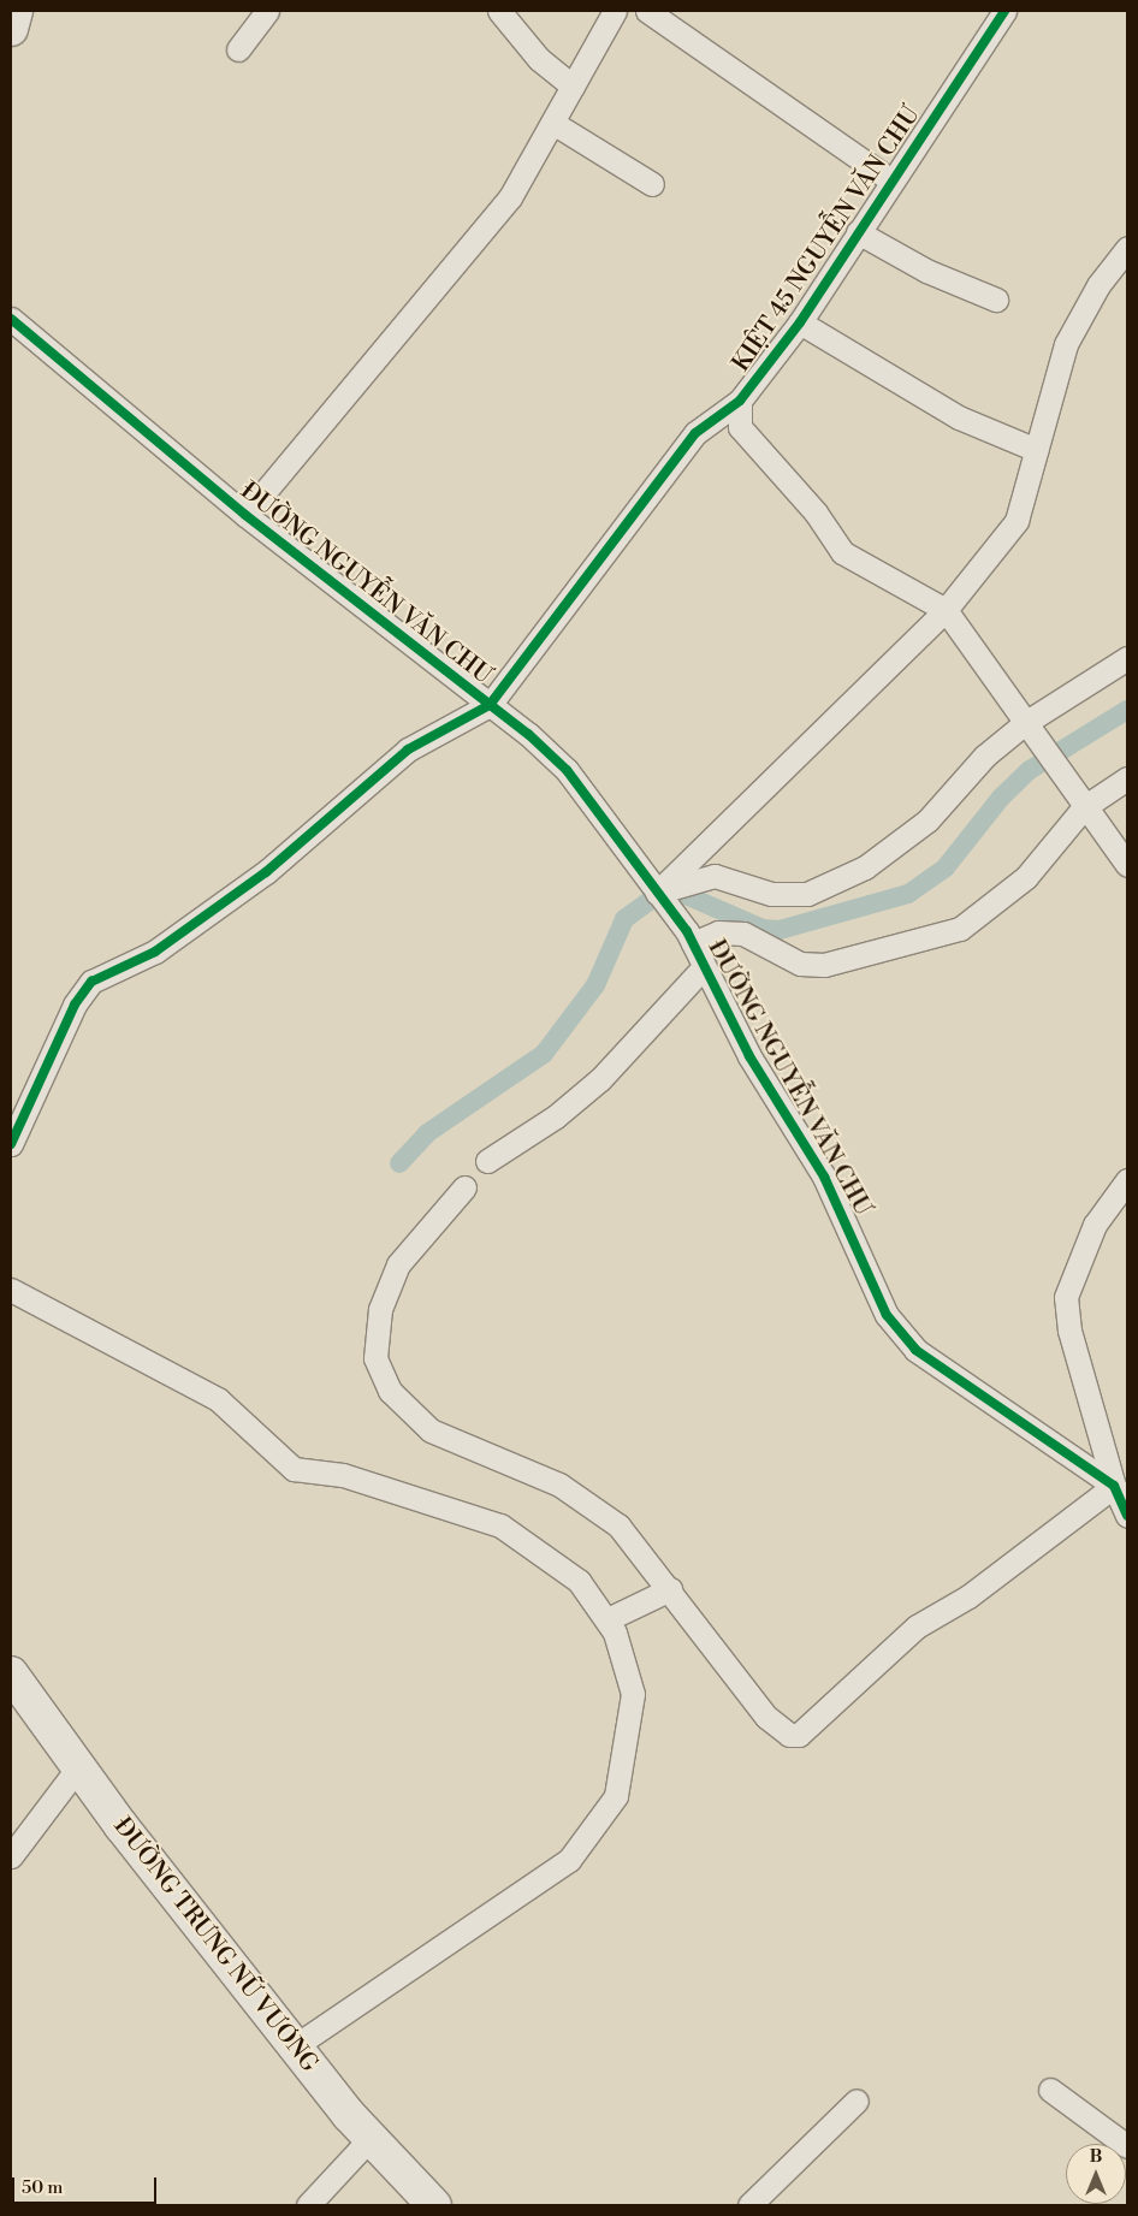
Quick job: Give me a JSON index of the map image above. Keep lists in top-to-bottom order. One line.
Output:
{"streets":{"street":["KIỆT 45 NGUYỄN VĂN CHƯ","ĐƯỜNG NGUYỄN VĂN CHƯ","ĐƯỜNG TRƯNG NỮ VƯƠNG"]},"crossings":[["KIỆT 45 NGUYỄN VĂN CHƯ","ĐƯỜNG NGUYỄN VĂN CHƯ"]],"scale_bar":"50 m","north":"top"}
